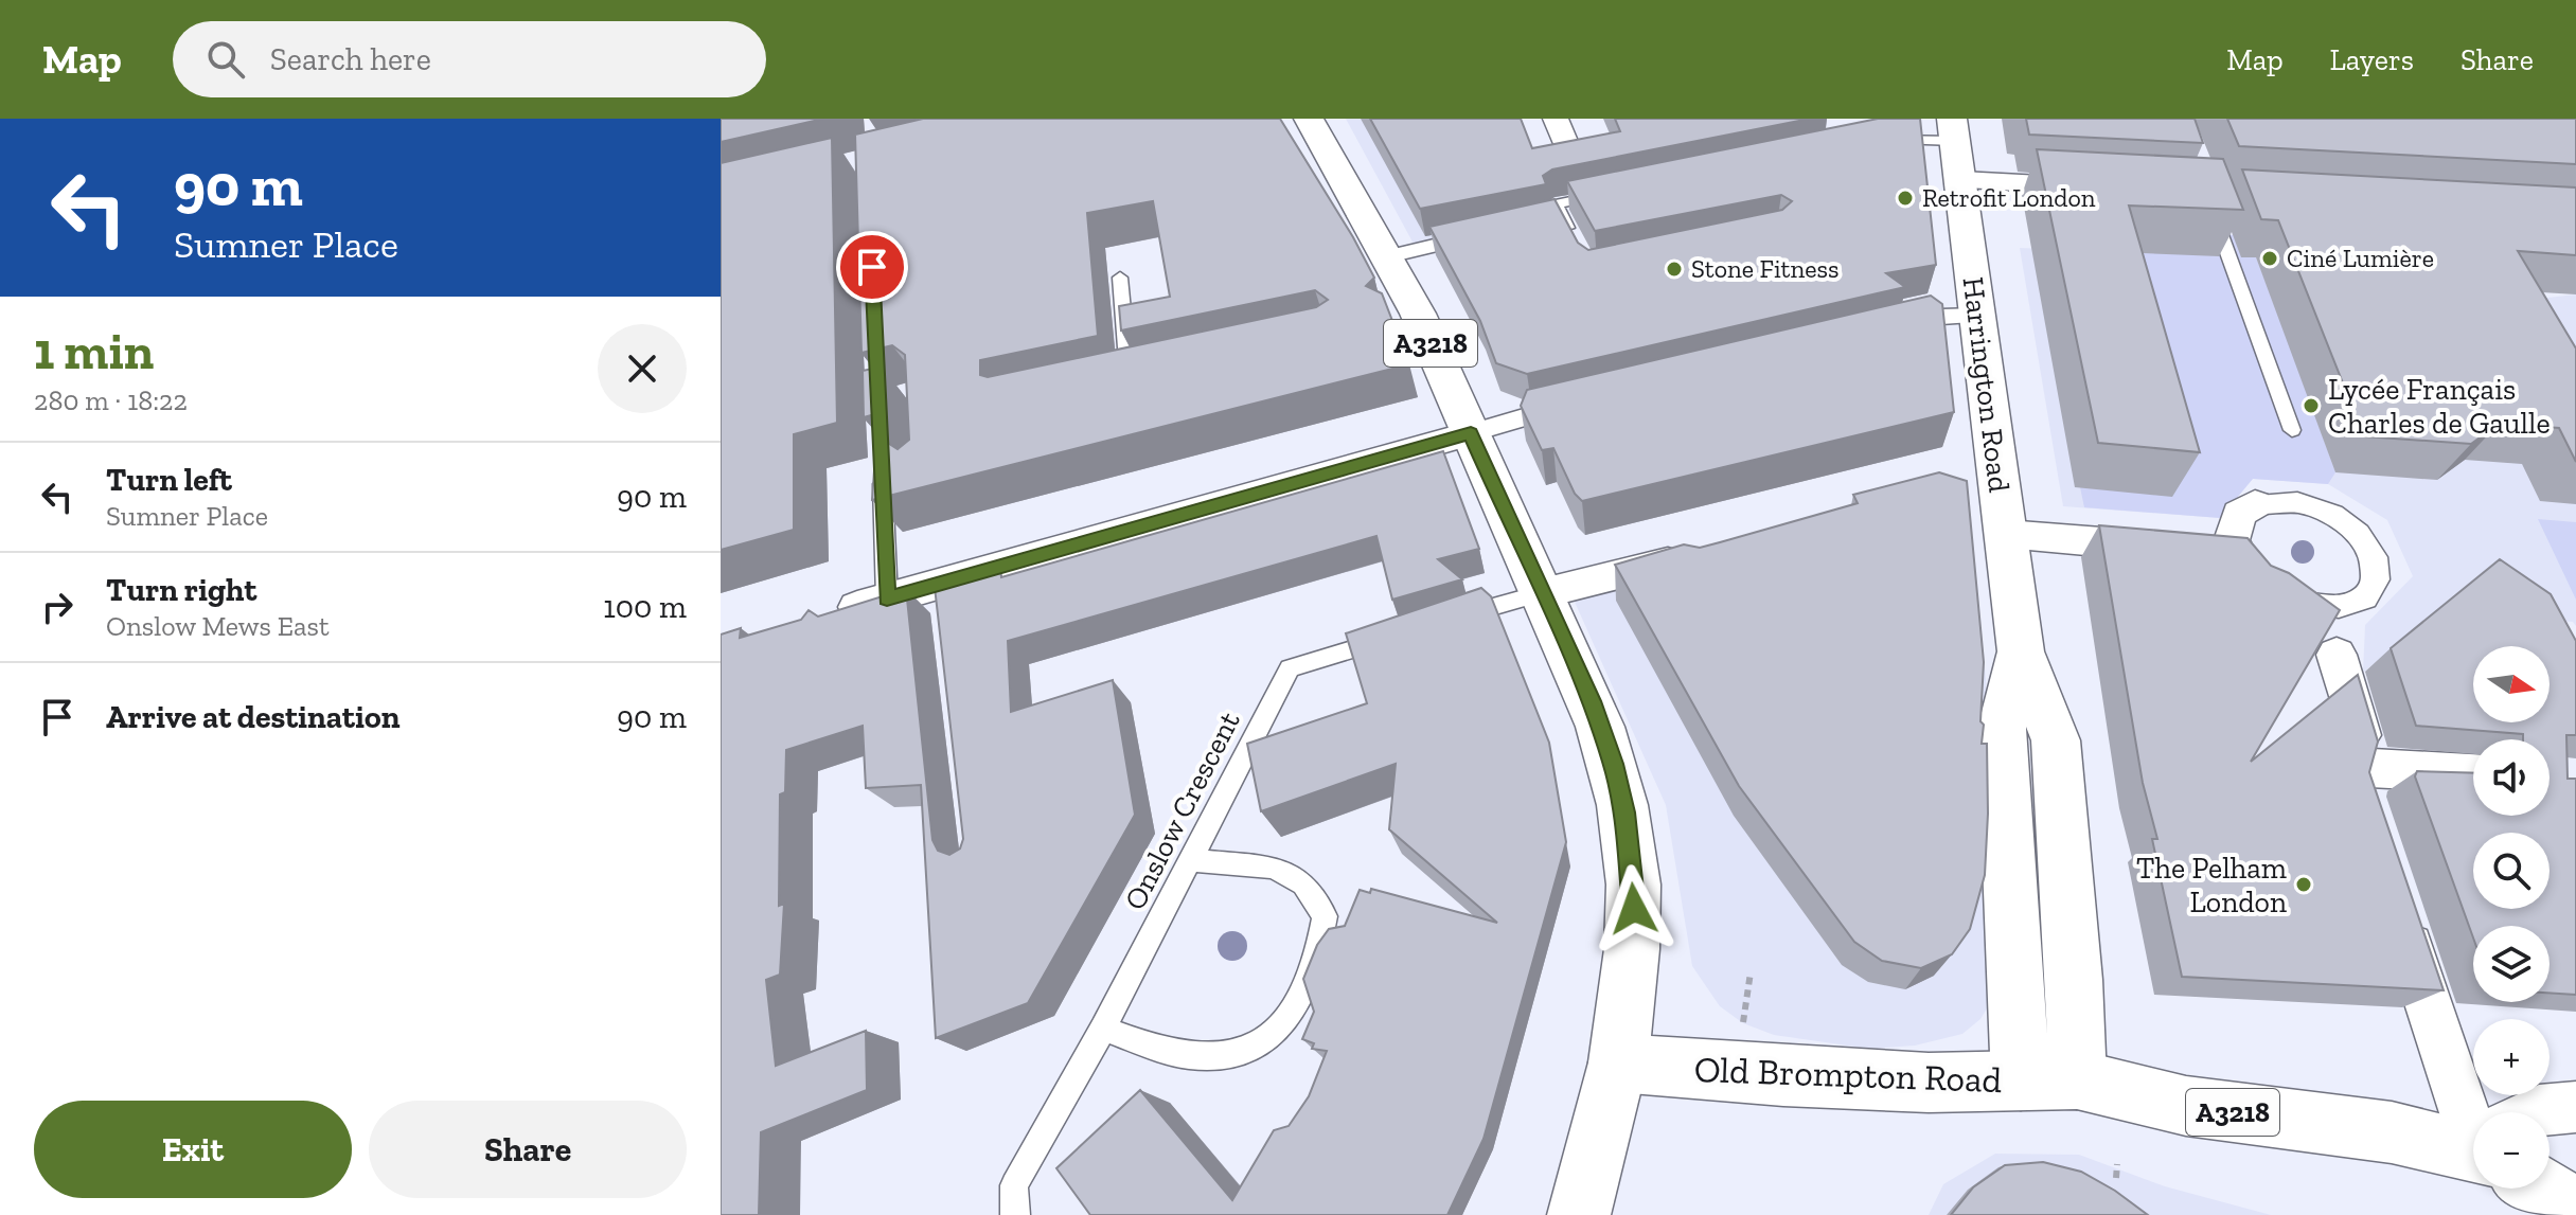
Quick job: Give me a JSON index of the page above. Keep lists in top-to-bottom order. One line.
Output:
{"streets":{"main road":["A3218","Harrington Road","Old Brompton Road"],"lane":["Onslow Crescent"]},"crossings":[["A3218","Harrington Road"],["A3218","Old Brompton Road"],["Harrington Road","Old Brompton Road"]],"places":["Retrofit London","Ciné Lumière","Stone Fitness","Lycée Français Charles de Gaulle","The Pelham London"],"north":"right","page":{"header":"Map","search":"Search here","nav":["Map","Layers","Share"],"turn":["90 m","Sumner Place"],"heading":["1 min","280 m · 18:22"],"list":[{"name":"Turn left","note":"Sumner Place","value":"90 m"},{"name":"Turn right","note":"Onslow Mews East","value":"100 m"},{"name":"Arrive at destination","value":"90 m"}],"map_buttons":["+","−"],"buttons":["Exit","Share"]}}
